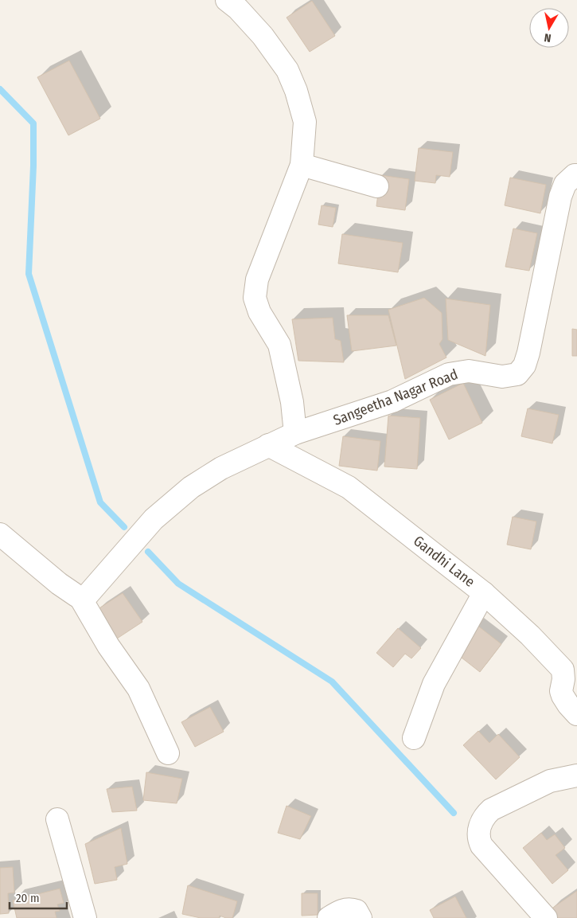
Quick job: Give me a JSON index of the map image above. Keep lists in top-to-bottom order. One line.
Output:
{"streets":{"street":["Sangeetha Nagar Road","Gandhi Lane"]},"crossings":[["Sangeetha Nagar Road","Gandhi Lane"]],"scale_bar":"20 m","north":"bottom"}
